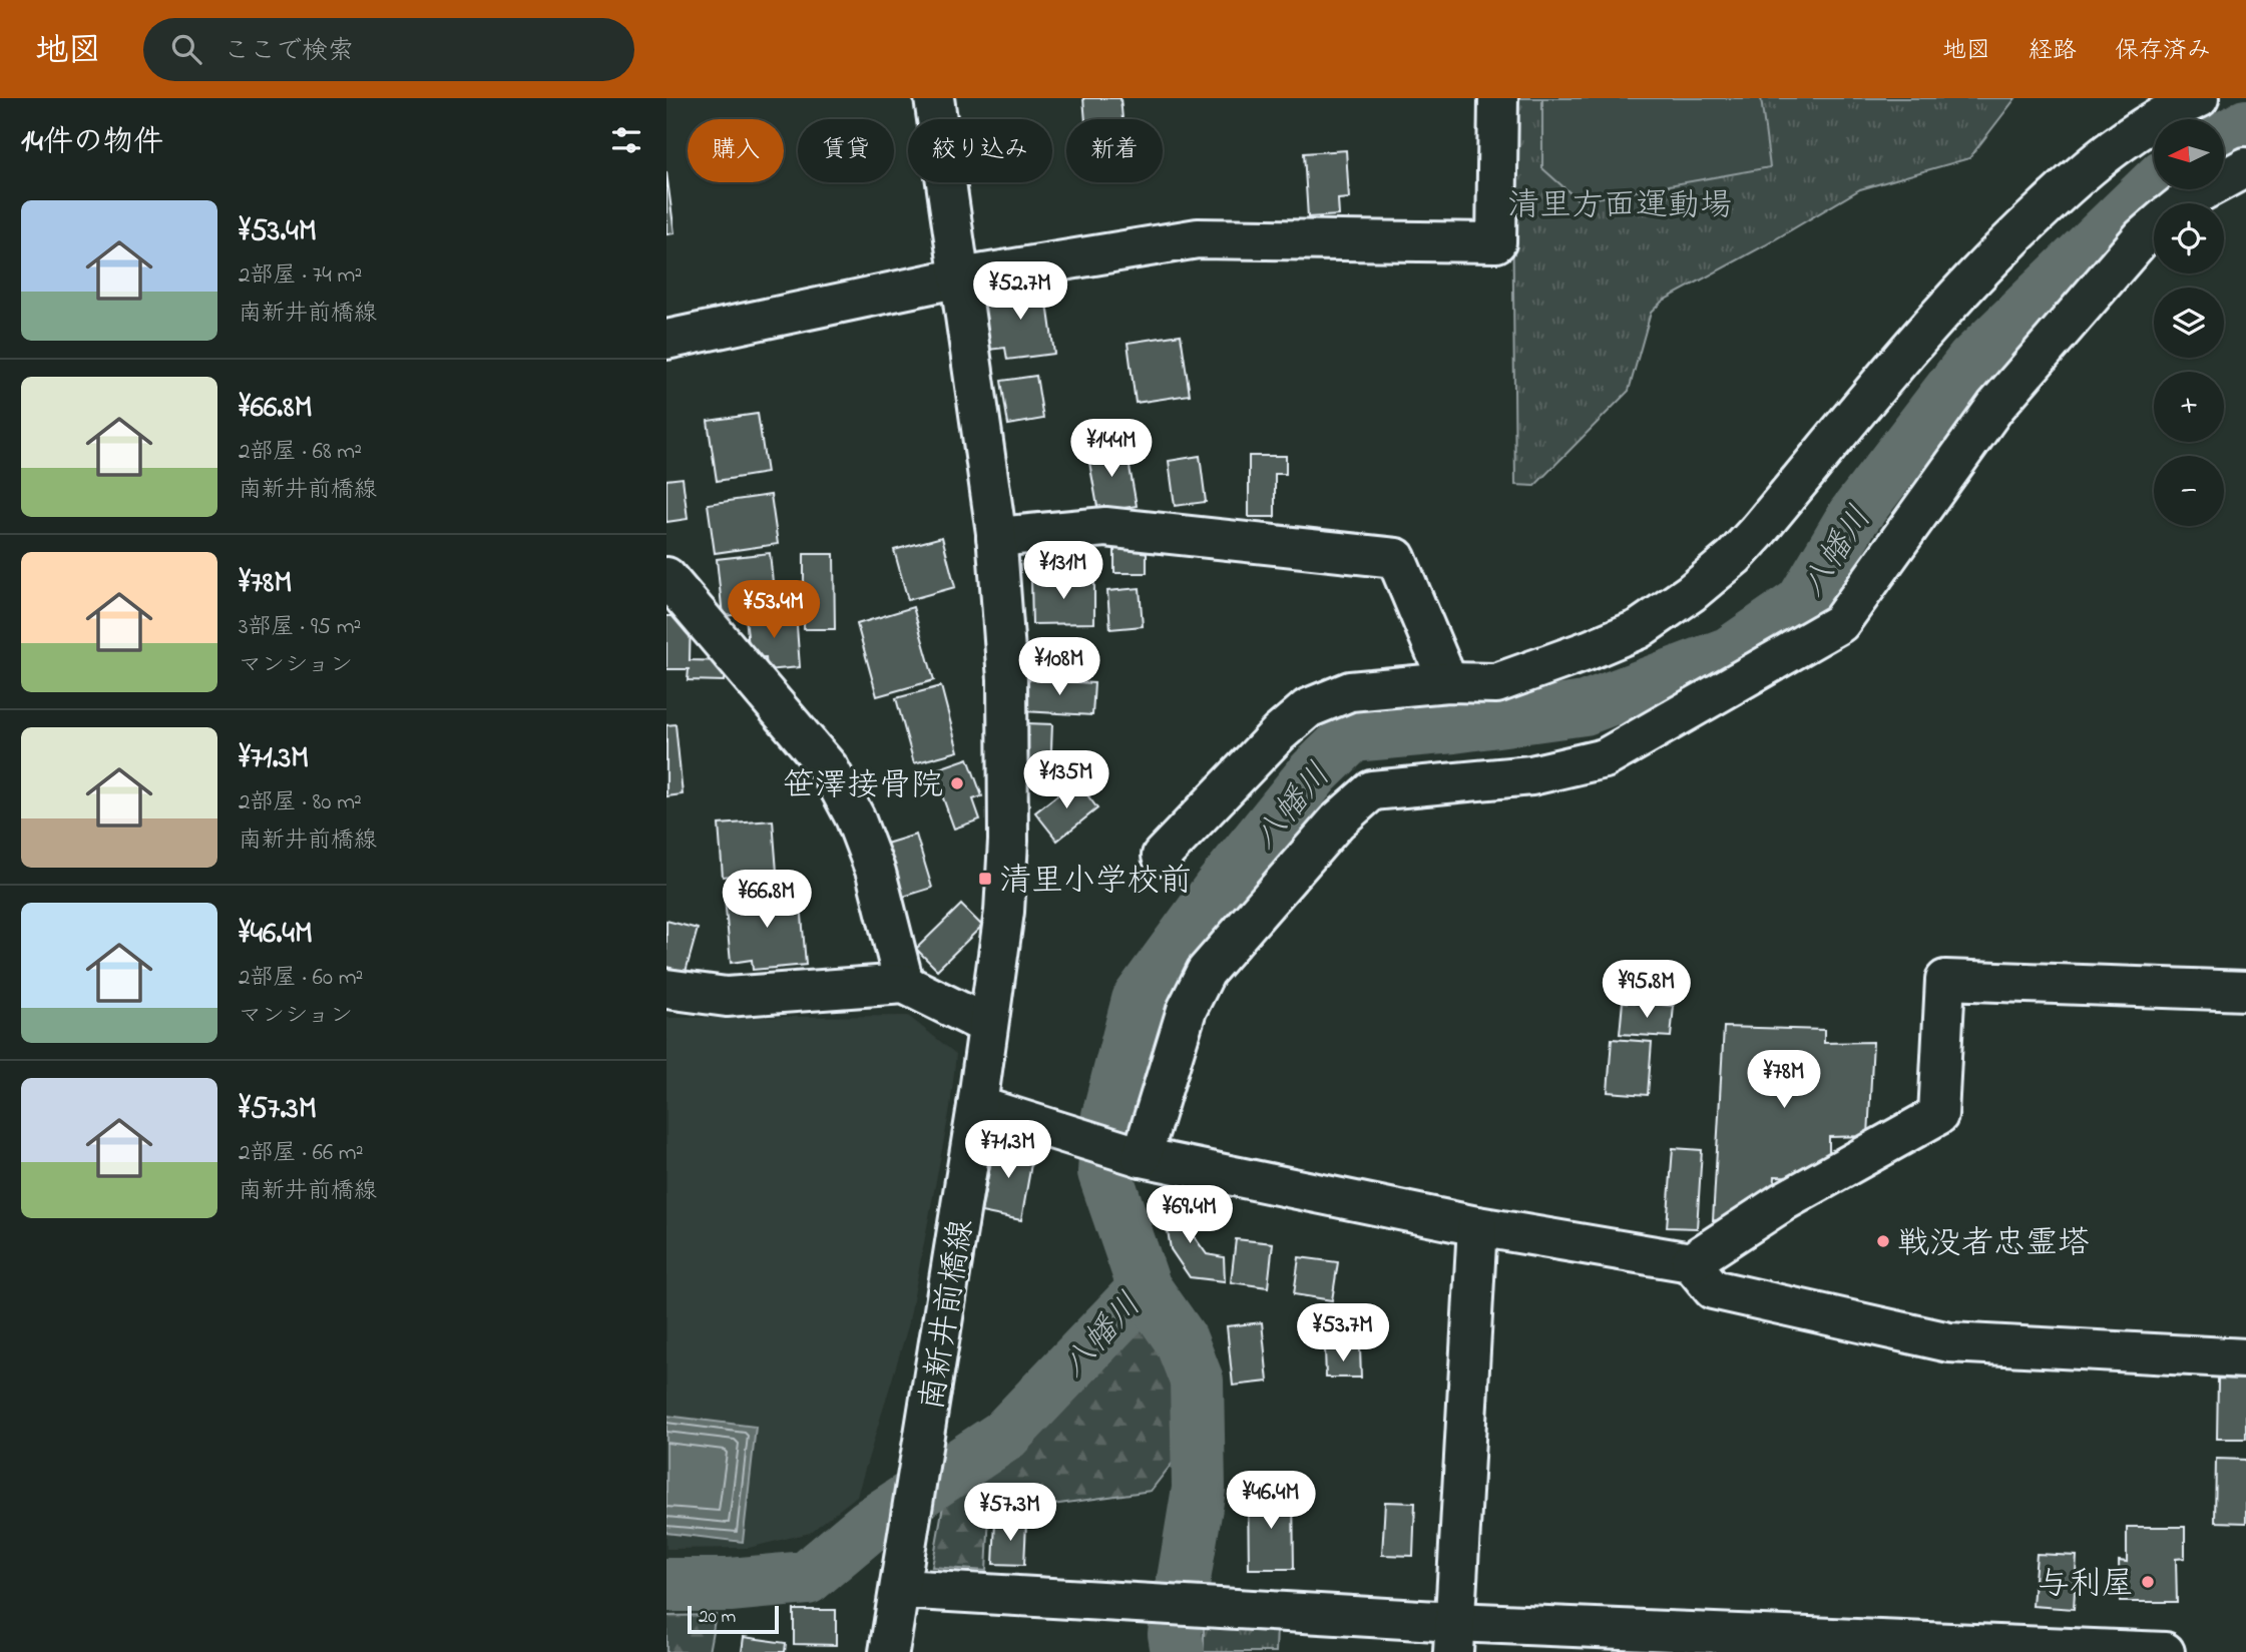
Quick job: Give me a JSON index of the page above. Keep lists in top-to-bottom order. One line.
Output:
{"streets":{"street":["南新井前橋線"]},"water":["八幡川"],"parks":["清里方面運動場"],"places":{"other":["笹澤接骨院","戦没者忠霊塔","与利屋"],"transit":["清里小学校前"]},"scale_bar":"20 m","north":"left","page":{"header":"地図","search":"ここで検索","nav":["地図","経路","保存済み"],"heading":"14件の物件","map_buttons":["+","−"],"chip":["購入","賃貸","絞り込み","新着"],"list":[{"name":"¥53.4M","note":"2部屋 · 74 m² · 南新井前橋線"},{"name":"¥66.8M","note":"2部屋 · 68 m² · 南新井前橋線"},{"name":"¥78M","note":"3部屋 · 95 m² · マンション"},{"name":"¥71.3M","note":"2部屋 · 80 m² · 南新井前橋線"},{"name":"¥46.4M","note":"2部屋 · 60 m² · マンション"},{"name":"¥57.3M","note":"2部屋 · 66 m² · 南新井前橋線"}],"price":["¥52.7M","¥144M","¥131M","¥53.4M","¥108M","¥135M","¥66.8M","¥95.8M","¥78M","¥71.3M","¥69.4M","¥53.7M","¥46.4M","¥57.3M"],"scale":"20 m"}}
